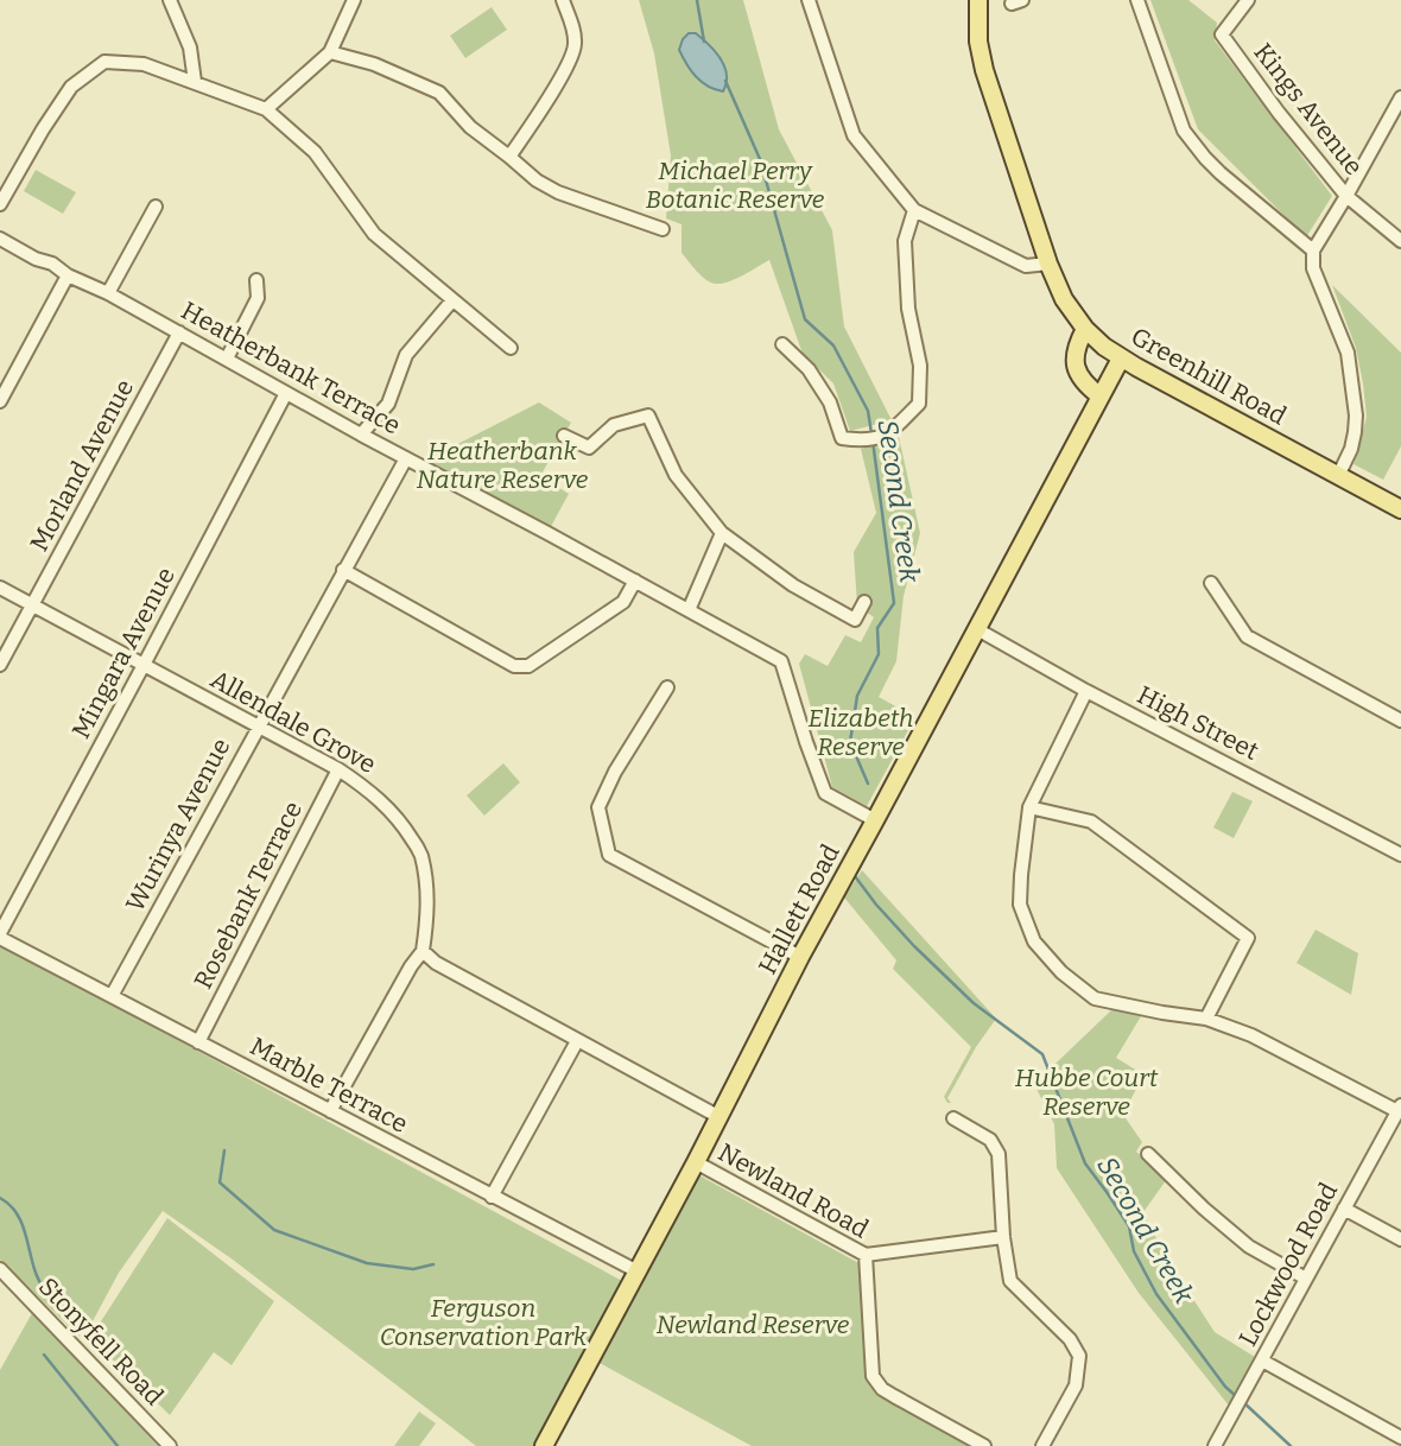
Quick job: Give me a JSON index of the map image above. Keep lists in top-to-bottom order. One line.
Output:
{"streets":{"main road":["Greenhill Road","Hallett Road"],"street":["Kings Avenue","Heatherbank Terrace","Morland Avenue","Mingara Avenue","Allendale Grove","High Street","Wurinya Avenue","Rosebank Terrace","Marble Terrace","Newland Road","Lockwood Road","Stonyfell Road"]},"crossings":[["Heatherbank Terrace","Morland Avenue"],["Heatherbank Terrace","Mingara Avenue"],["Heatherbank Terrace","Wurinya Avenue"],["Heatherbank Terrace","Hallett Road"],["Greenhill Road","Hallett Road"],["Morland Avenue","Allendale Grove"],["Mingara Avenue","Allendale Grove"],["Mingara Avenue","Marble Terrace"],["Allendale Grove","Wurinya Avenue"],["Allendale Grove","Rosebank Terrace"],["High Street","Hallett Road"],["Wurinya Avenue","Marble Terrace"],["Rosebank Terrace","Marble Terrace"],["Hallett Road","Marble Terrace"],["Hallett Road","Newland Road"]],"water":["Second Creek"],"parks":["Michael Perry Botanic Reserve","Heatherbank Nature Reserve","Elizabeth Reserve","Hubbe Court Reserve","Ferguson Conservation Park","Newland Reserve"]}
